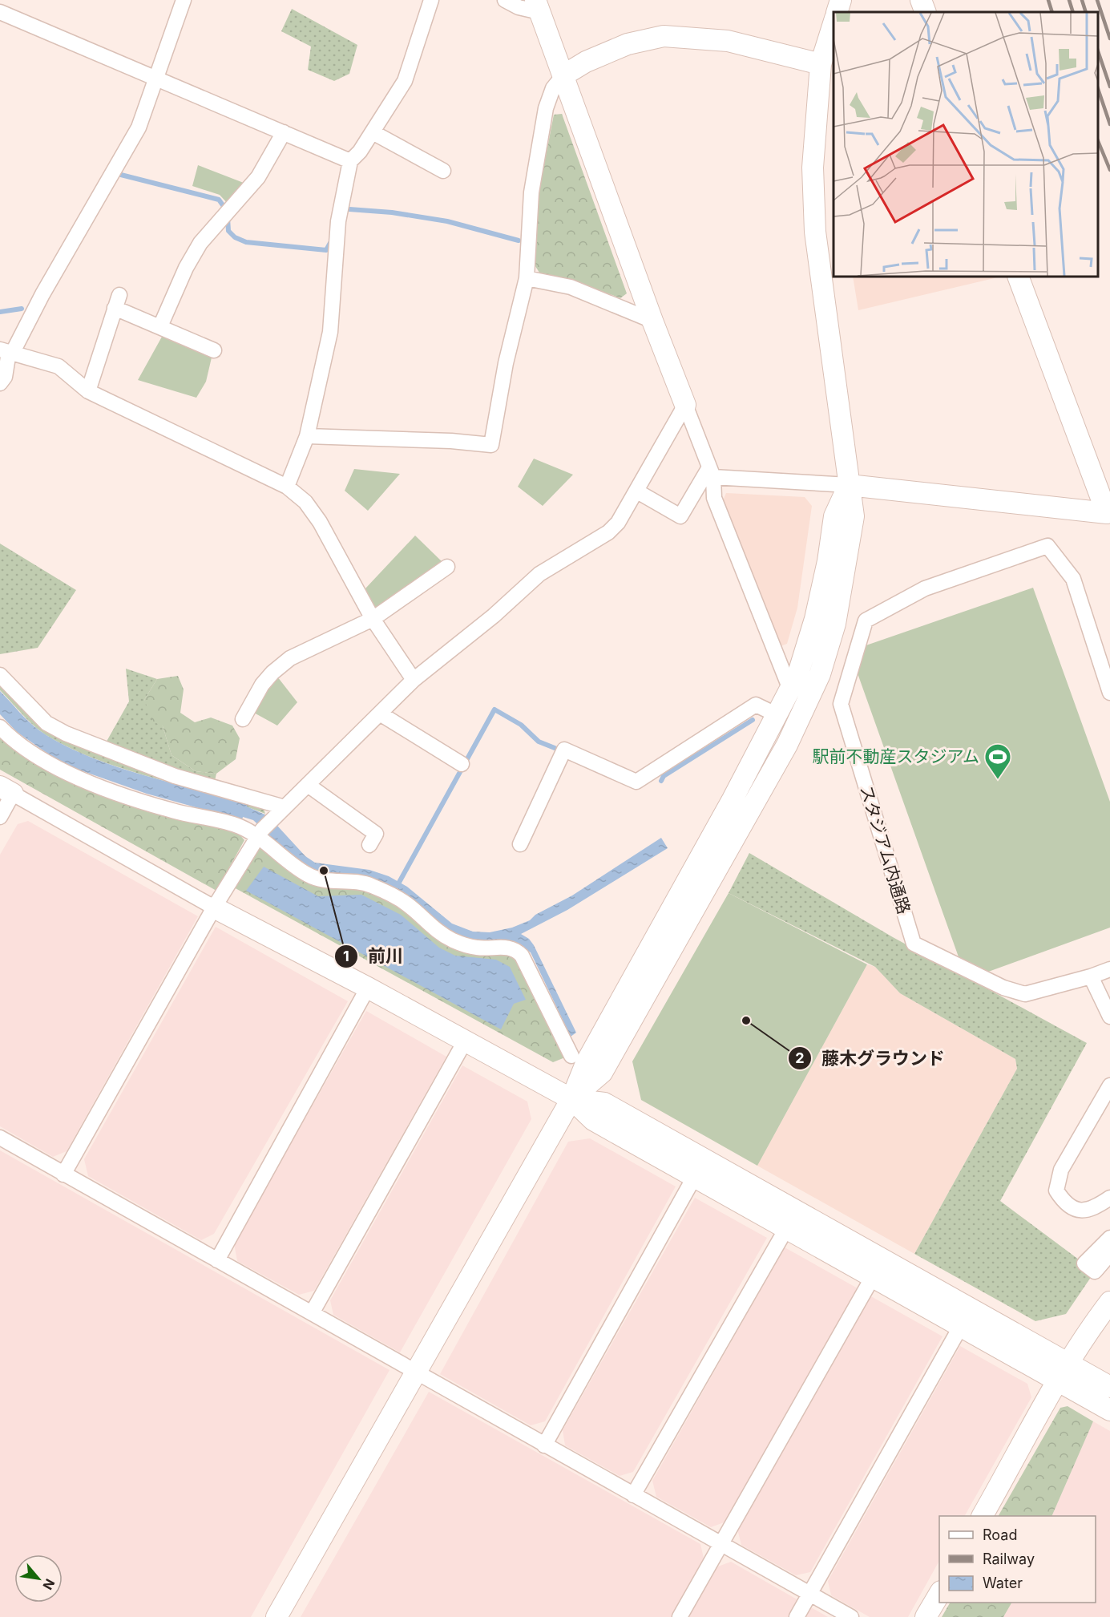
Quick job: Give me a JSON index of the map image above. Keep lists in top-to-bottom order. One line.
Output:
{"streets":{"street":["スタジアム内通路"]},"places":{"sports":["駅前不動産スタジアム"],"other":["前川","藤木グラウンド"]},"legend":["Road","Railway","Water"],"north":"bottom right"}
